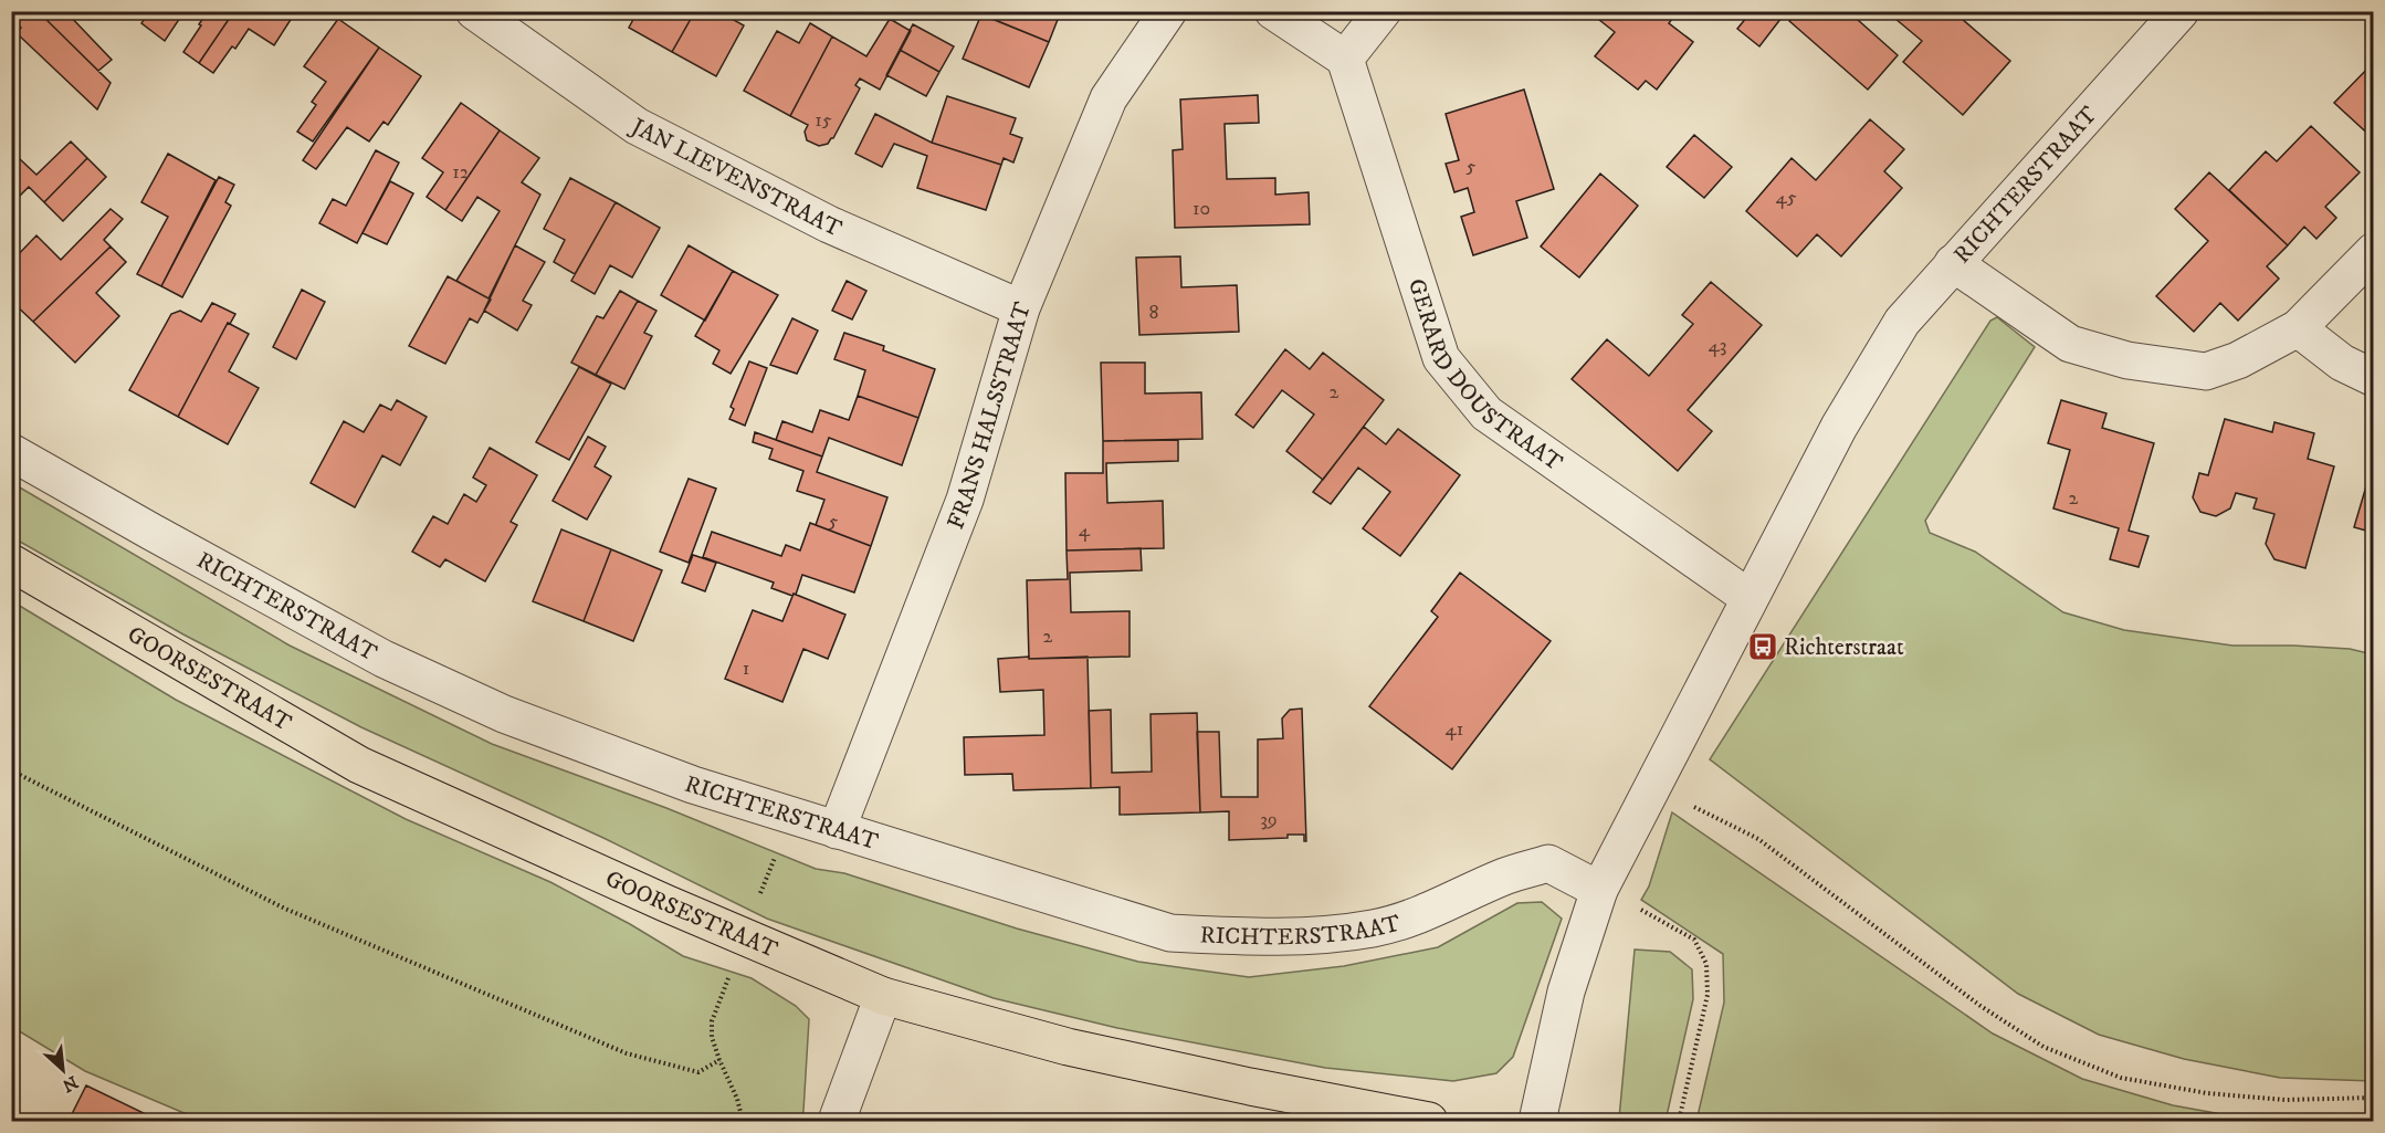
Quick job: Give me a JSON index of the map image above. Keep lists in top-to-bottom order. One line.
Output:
{"streets":{"main road":["GOORSESTRAAT"],"street":["JAN LIEVENSTRAAT","RICHTERSTRAAT","GERARD DOUSTRAAT","FRANS HALSSTRAAT"]},"crossings":[["JAN LIEVENSTRAAT","FRANS HALSSTRAAT"],["RICHTERSTRAAT","GERARD DOUSTRAAT"],["RICHTERSTRAAT","FRANS HALSSTRAAT"]],"places":{"bus stop":["Richterstraat"]},"house_numbers":["15","5","12","45","10","8","43","2","2","5","4","2","1","41","39"],"north":"bottom right"}
